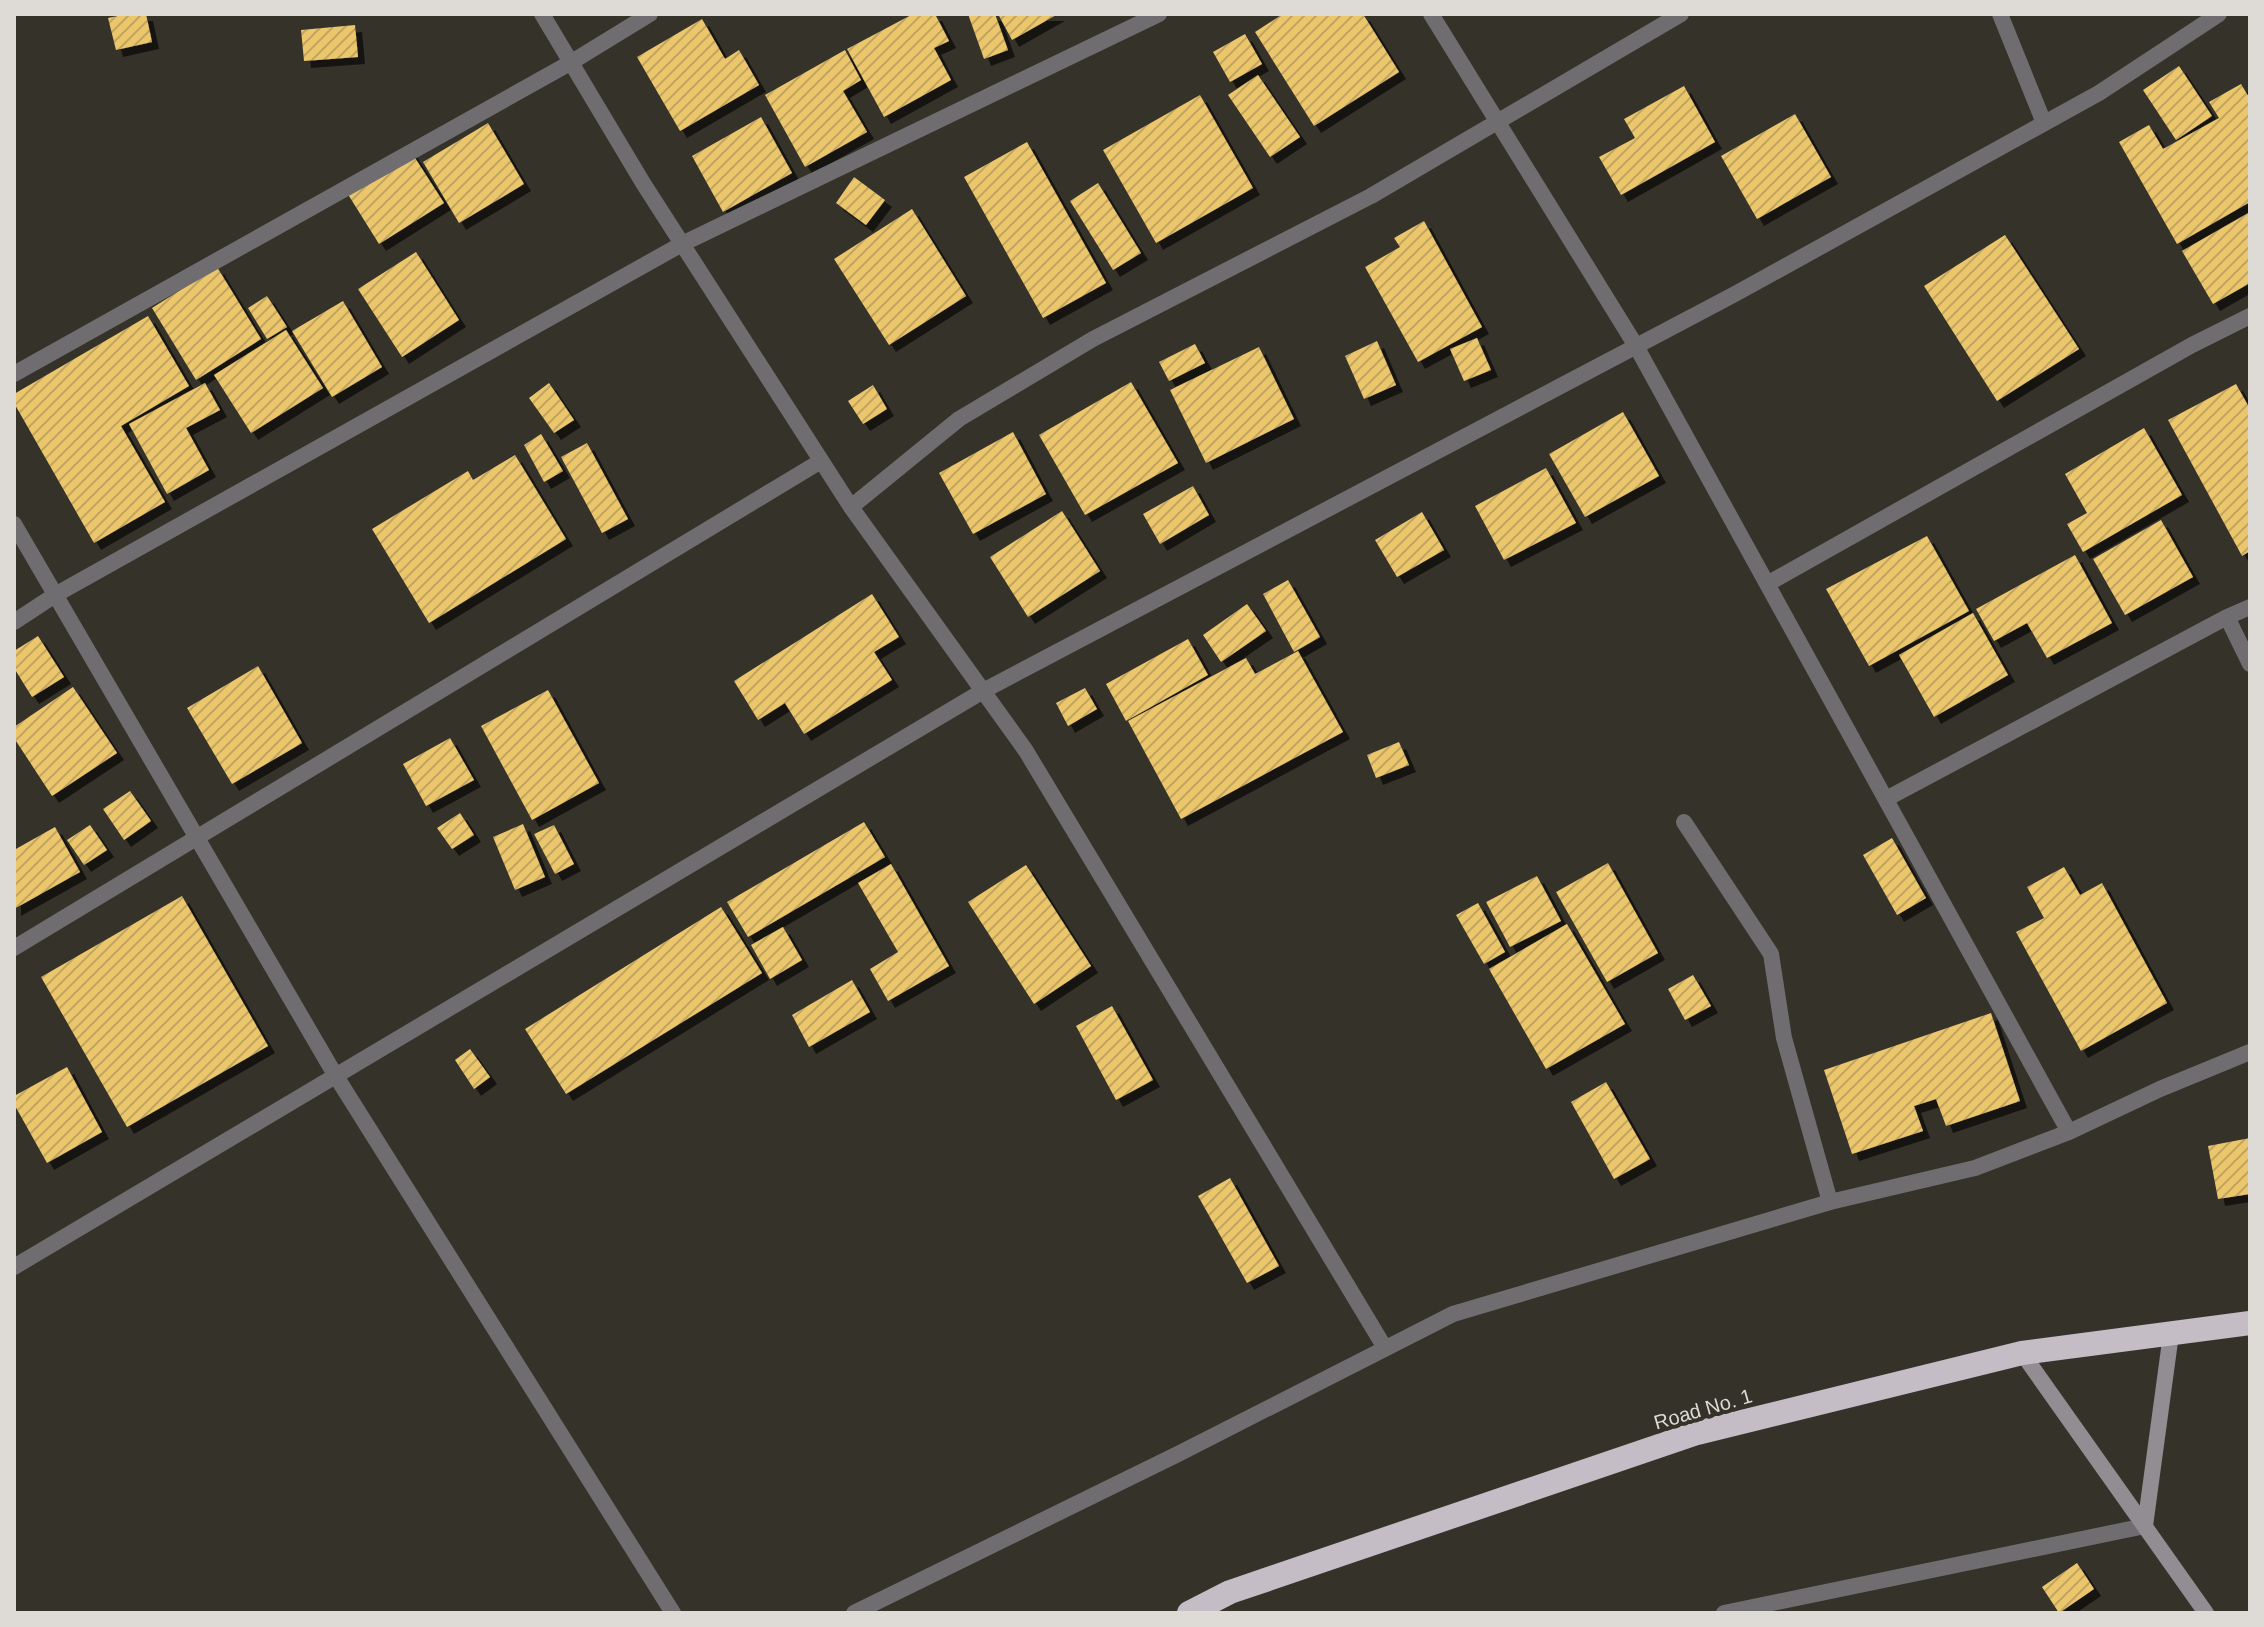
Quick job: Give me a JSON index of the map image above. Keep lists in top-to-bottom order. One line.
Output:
{"streets":{"highway":["Road No. 1"]}}
